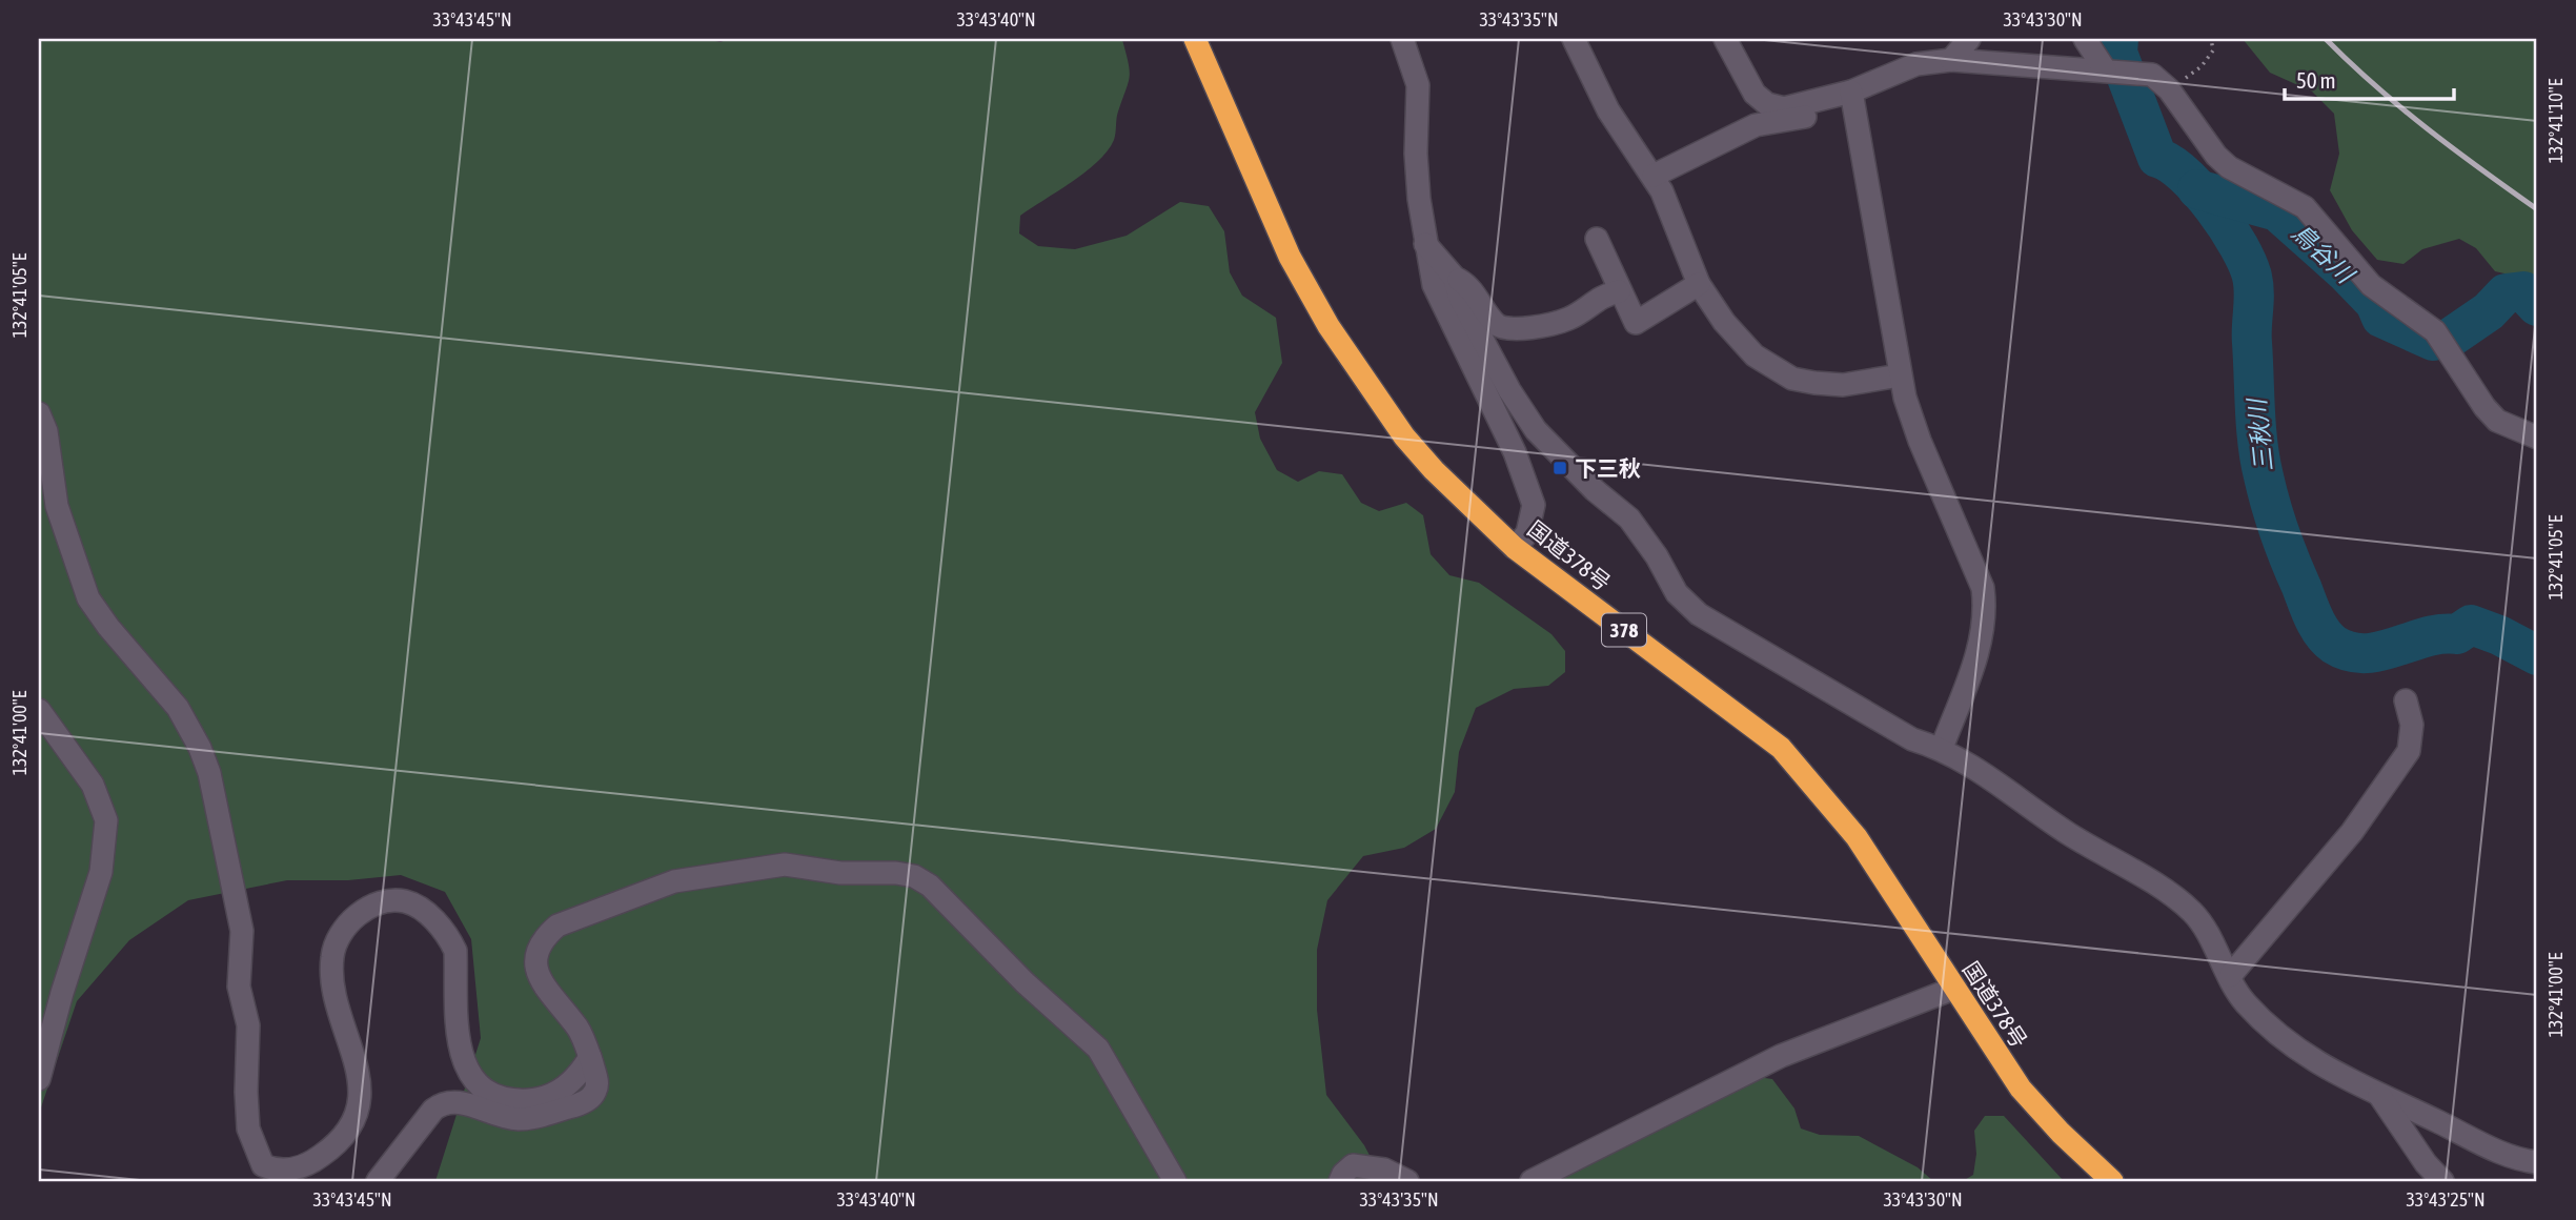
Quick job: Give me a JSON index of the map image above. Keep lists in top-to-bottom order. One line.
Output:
{"streets":{"highway":["国道378号","378"]},"water":["鳥谷川","三秋川"],"places":{"transit":["下三秋"]},"scale_bar":"50 m","coordinates":["33°43'45\"N","33°43'40\"N","33°43'35\"N","33°43'30\"N","132°41'10\"E","132°41'05\"E","132°41'00\"E","33°43'25\"N"]}
